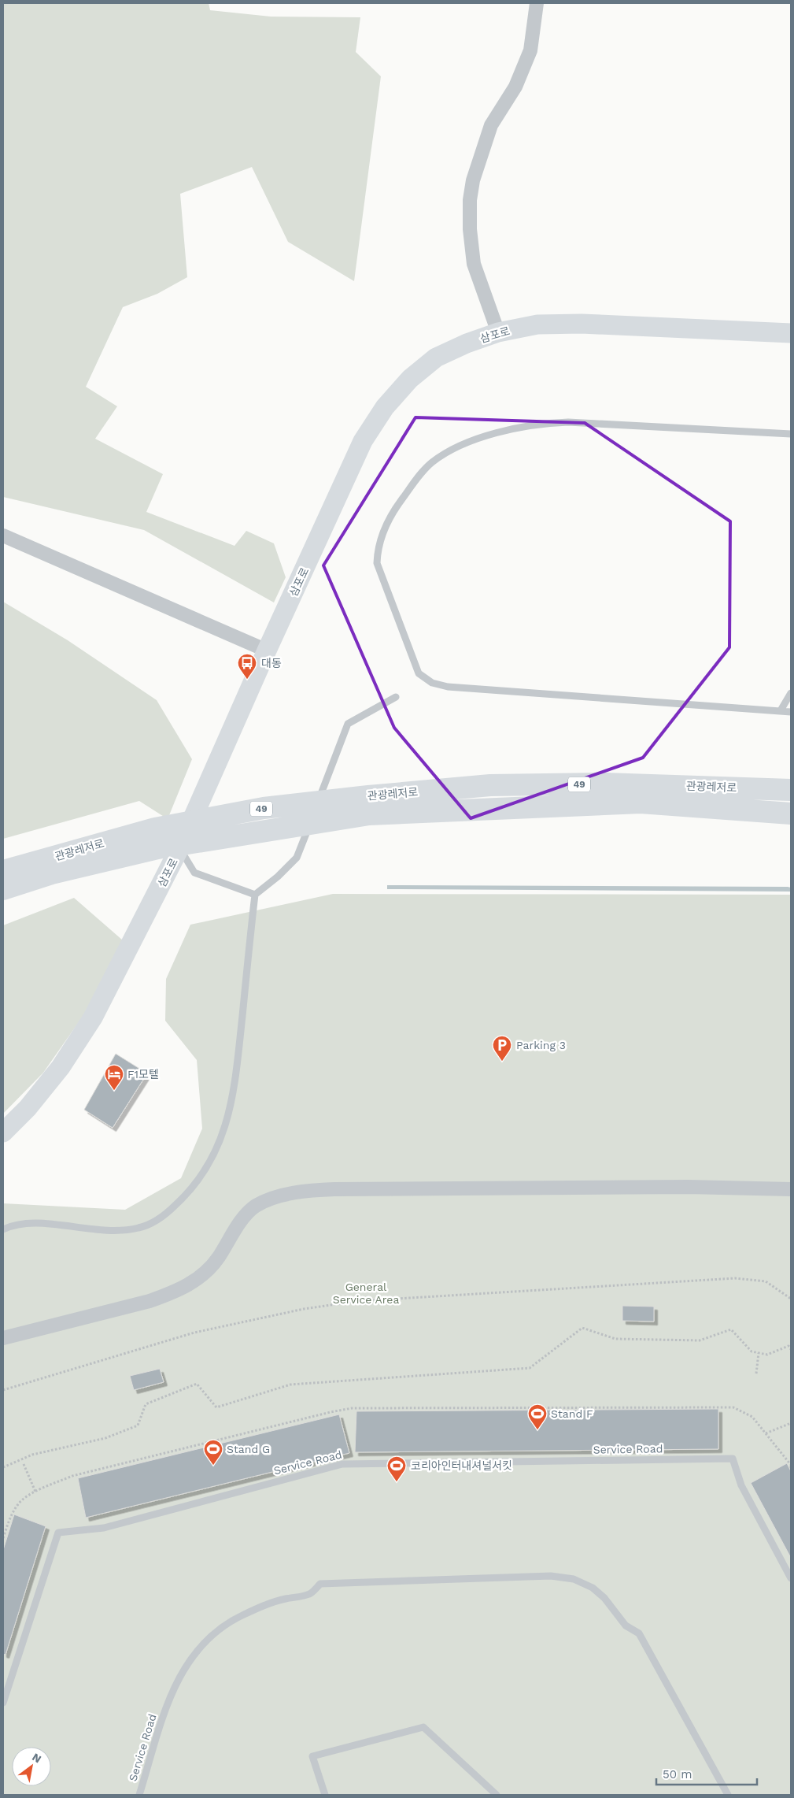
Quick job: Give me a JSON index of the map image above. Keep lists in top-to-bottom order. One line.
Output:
{"streets":{"highway":["49","관광레저로"],"street":["삼포로"],"lane":["Service Road"]},"parks":["General Service Area"],"places":{"bus stop":["대동"],"parking":["Parking 3"],"hotel":["F1모텔"],"sports":["Stand F","Stand G","코리아인터내셔널서킷"]},"scale_bar":"50 m","north":"top right"}
